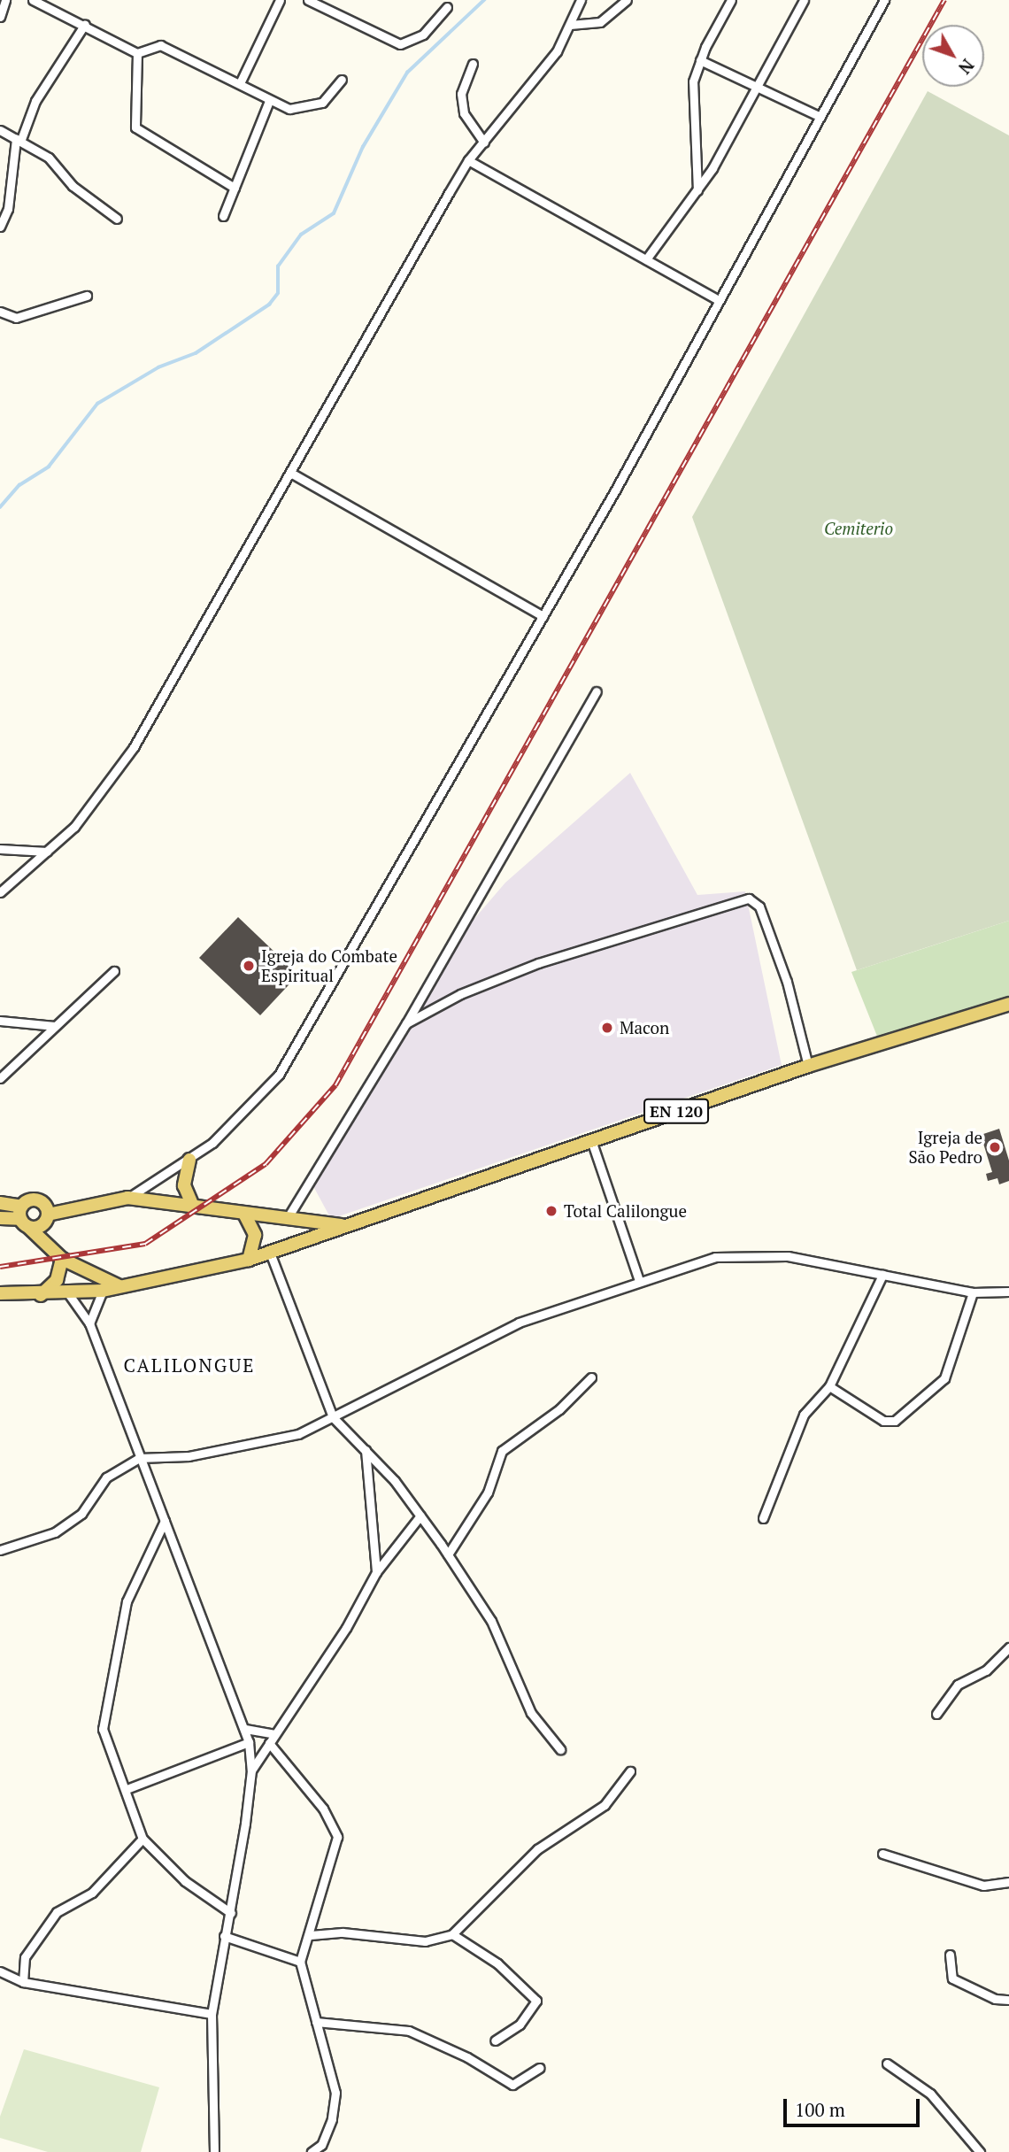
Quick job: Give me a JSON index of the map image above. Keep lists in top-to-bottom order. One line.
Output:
{"streets":{"main road":["EN 120"]},"districts":["CALILONGUE"],"parks":["Cemiterio"],"places":["Igreja do Combate Espiritual","Macon","Igreja de São Pedro","Total Calilongue"],"scale_bar":"100 m","north":"bottom right"}
